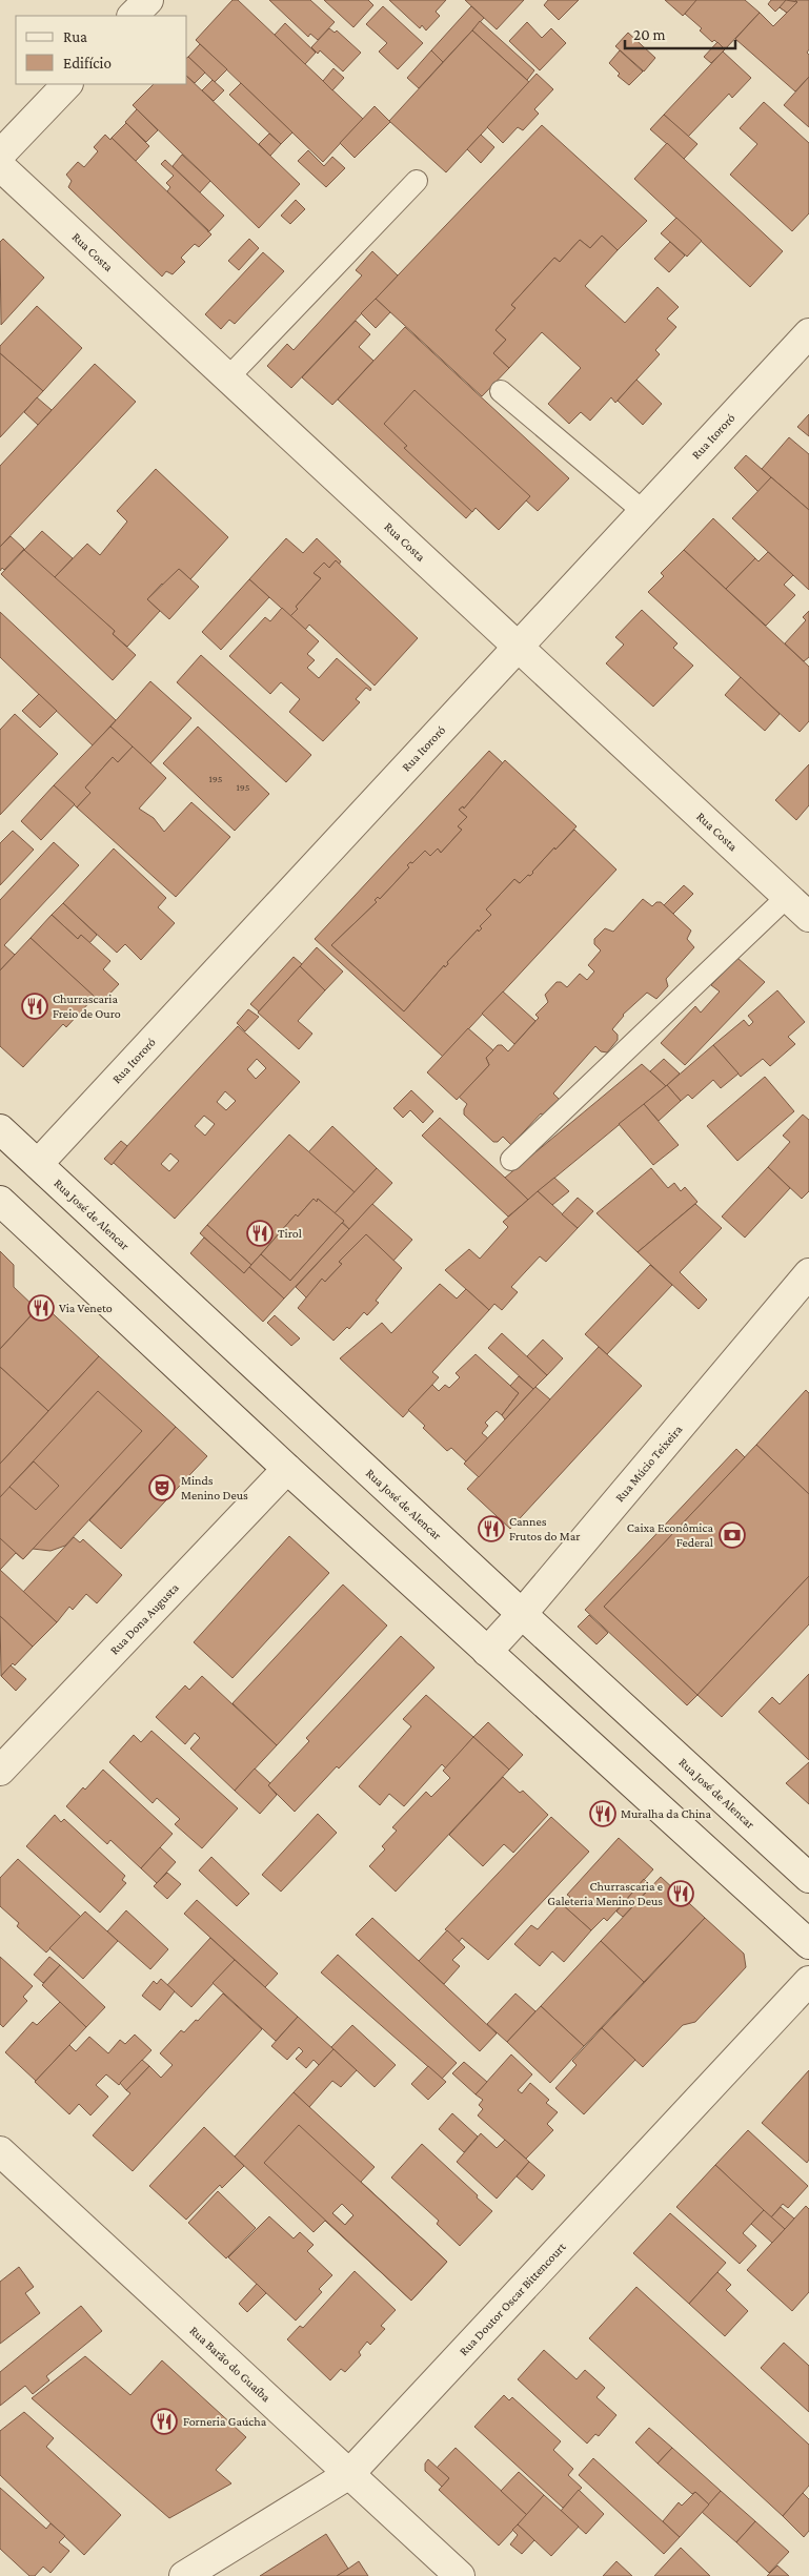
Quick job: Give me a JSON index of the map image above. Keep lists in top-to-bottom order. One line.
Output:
{"streets":{"street":["Rua Costa","Rua Itororó","Rua José de Alencar","Rua Múcio Teixeira","Rua Dona Augusta","Rua Doutor Oscar Bittencourt","Rua Barão do Guaíba"]},"crossings":[["Rua Costa","Rua Itororó"],["Rua Itororó","Rua José de Alencar"],["Rua José de Alencar","Rua Múcio Teixeira"],["Rua Doutor Oscar Bittencourt","Rua Barão do Guaíba"]],"places":{"restaurant":["Churrascaria Freio de Ouro","Tirol","Via Veneto","Cannes Frutos do Mar","Muralha da China","Churrascaria e Galeteria Menino Deus","Forneria Gaúcha"],"theatre":["Minds Menino Deus"],"bank":["Caixa Econômica Federal"]},"house_numbers":["195","195"],"legend":["Rua","Edifício"],"scale_bar":"20 m"}
